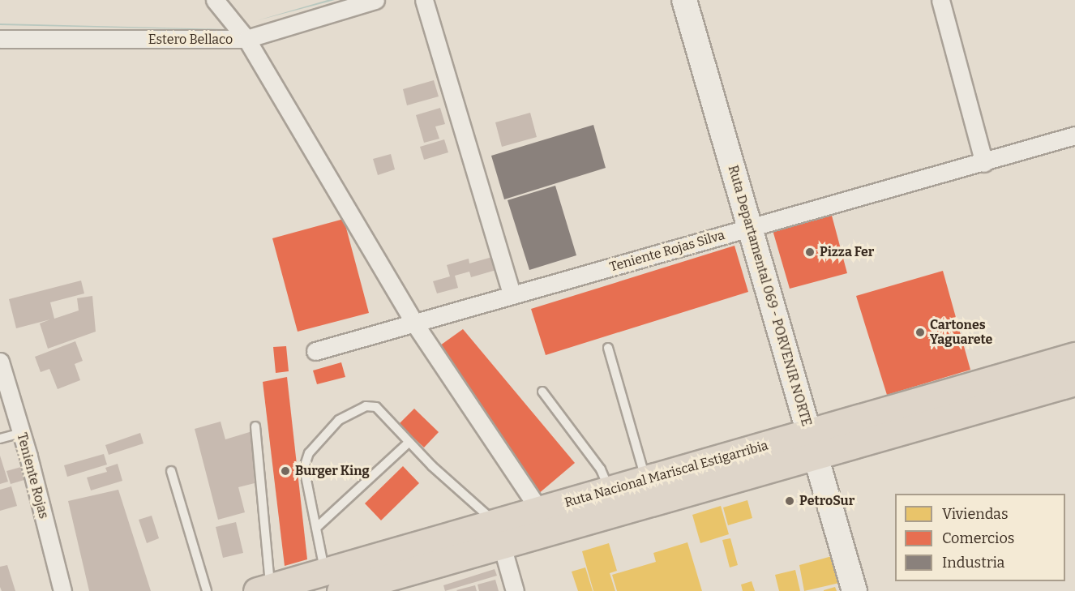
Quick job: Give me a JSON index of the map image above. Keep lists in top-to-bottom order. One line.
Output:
{"streets":{"highway":["Ruta Nacional Mariscal Estigarribia"],"main road":["Ruta Departamental 069 - PORVENIR NORTE"],"street":["Estero Bellaco","Teniente Rojas Silva","Teniente Rojas"]},"crossings":[["Teniente Rojas Silva","Ruta Departamental 069 - PORVENIR NORTE"],["Ruta Departamental 069 - PORVENIR NORTE","Ruta Nacional Mariscal Estigarribia"]],"places":["Pizza Fer","Cartones Yaguarete","Burger King","PetroSur"],"legend":["Viviendas","Comercios","Industria"]}
